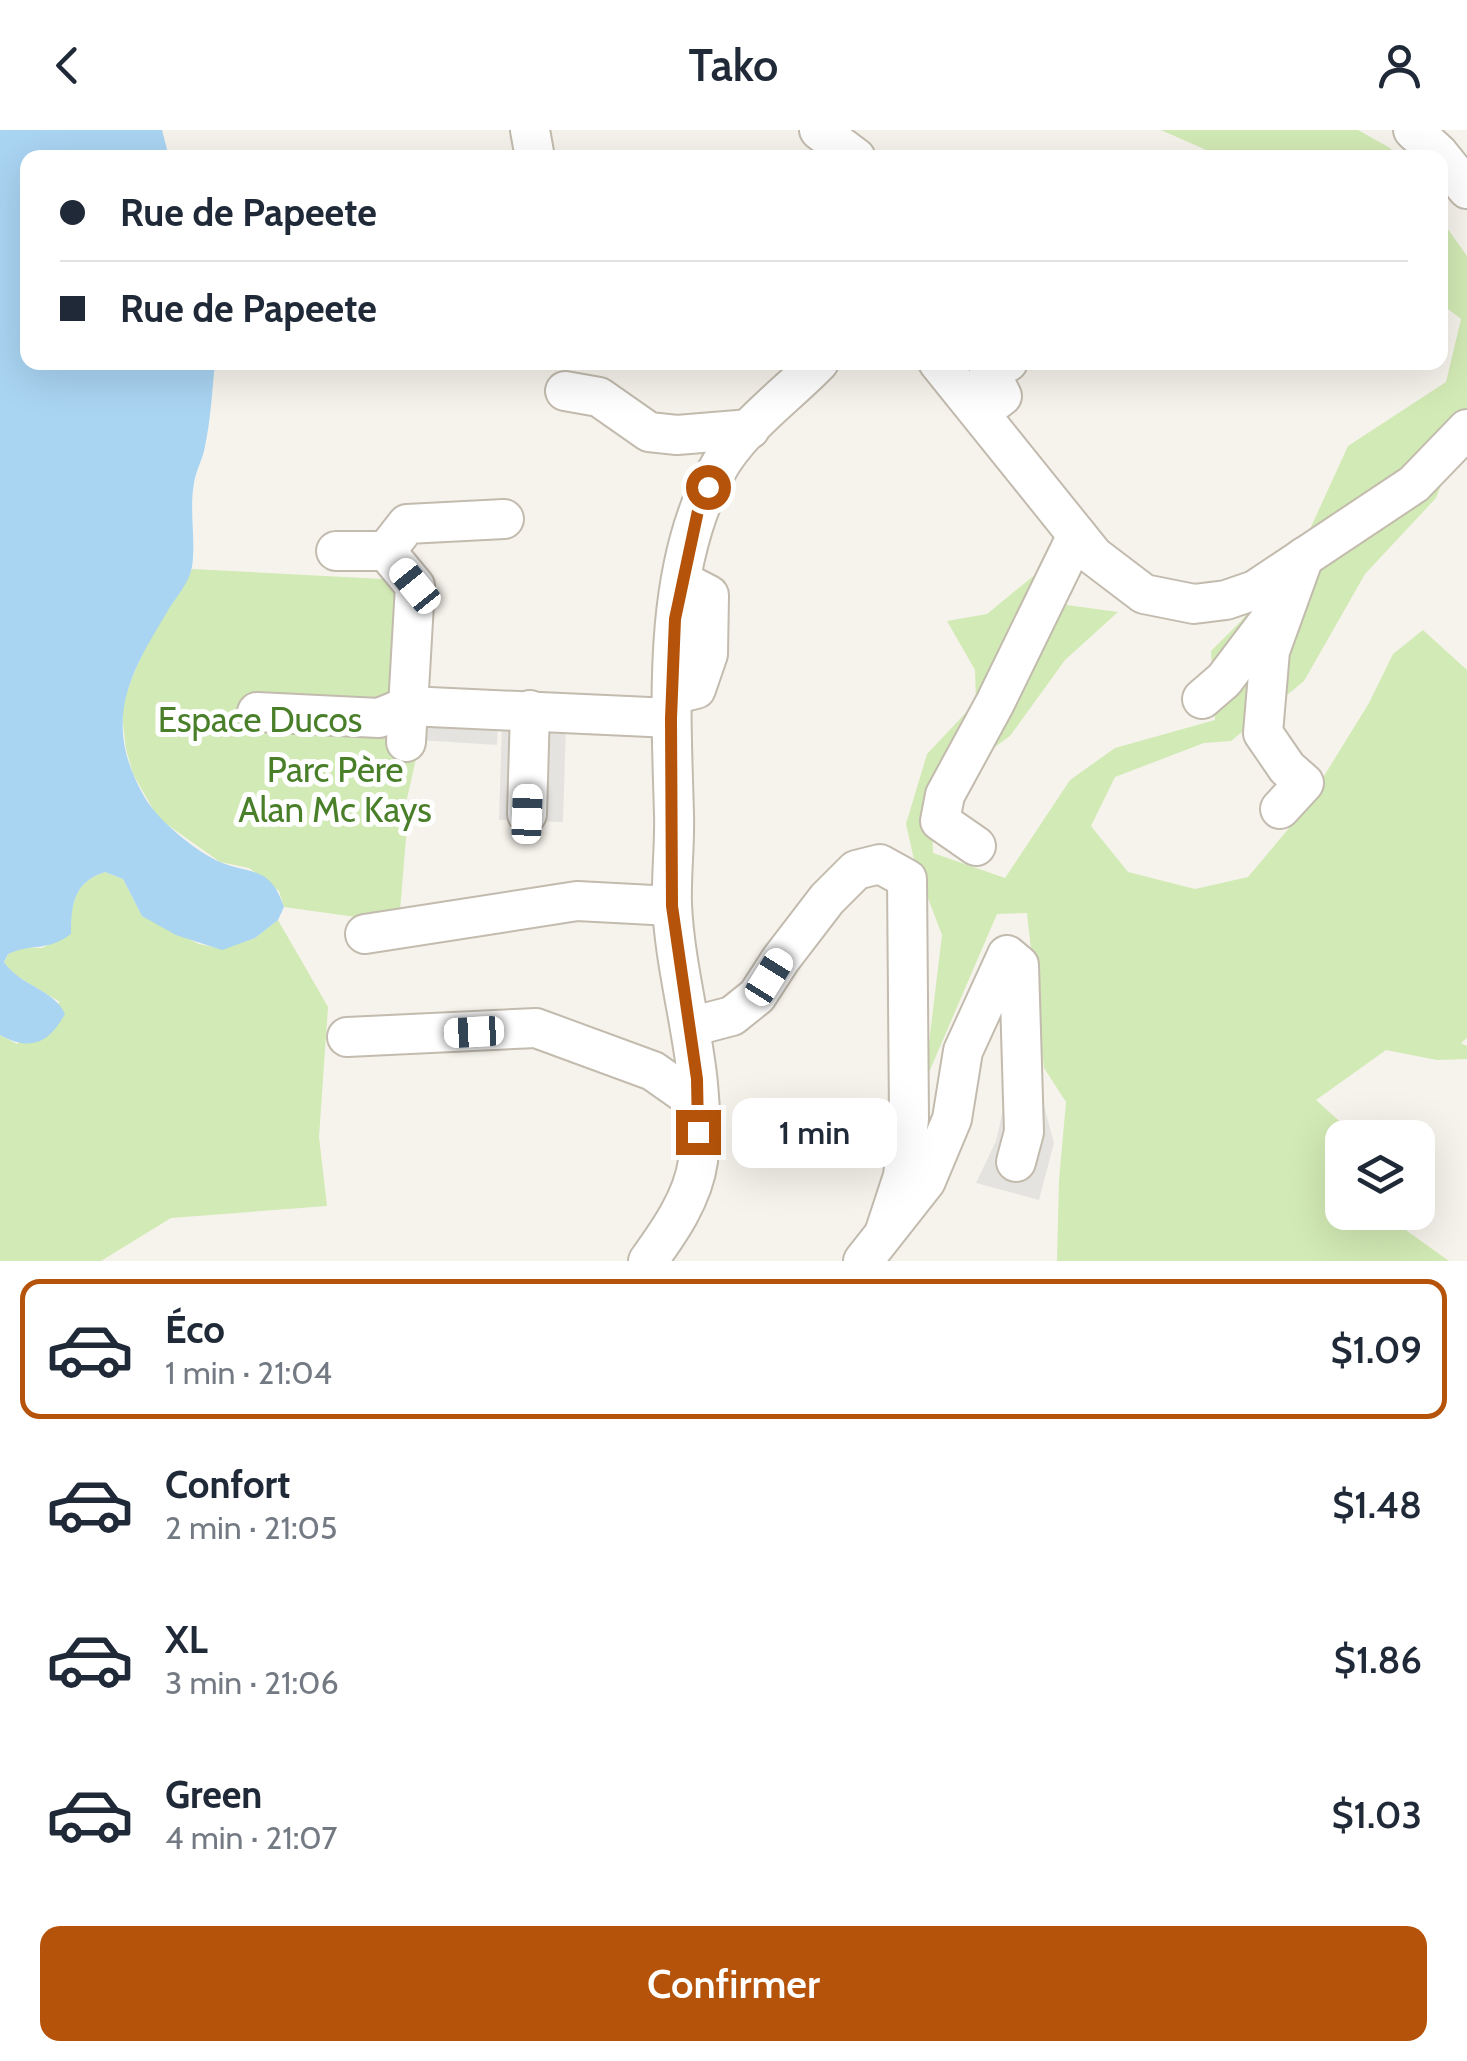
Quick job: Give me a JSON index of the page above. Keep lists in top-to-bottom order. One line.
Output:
{"parks":["Espace Ducos","Parc Père Alan Mc Kays"],"page":{"header":"Tako","banner":["Rue de Papeete","Rue de Papeete"],"bubble":"1 min","list":[{"name":"Éco","note":"1 min · 21:04","value":"$1.09"},{"name":"Confort","note":"2 min · 21:05","value":"$1.48"},{"name":"XL","note":"3 min · 21:06","value":"$1.86"},{"name":"Green","note":"4 min · 21:07","value":"$1.03"}],"buttons":"Confirmer"}}
